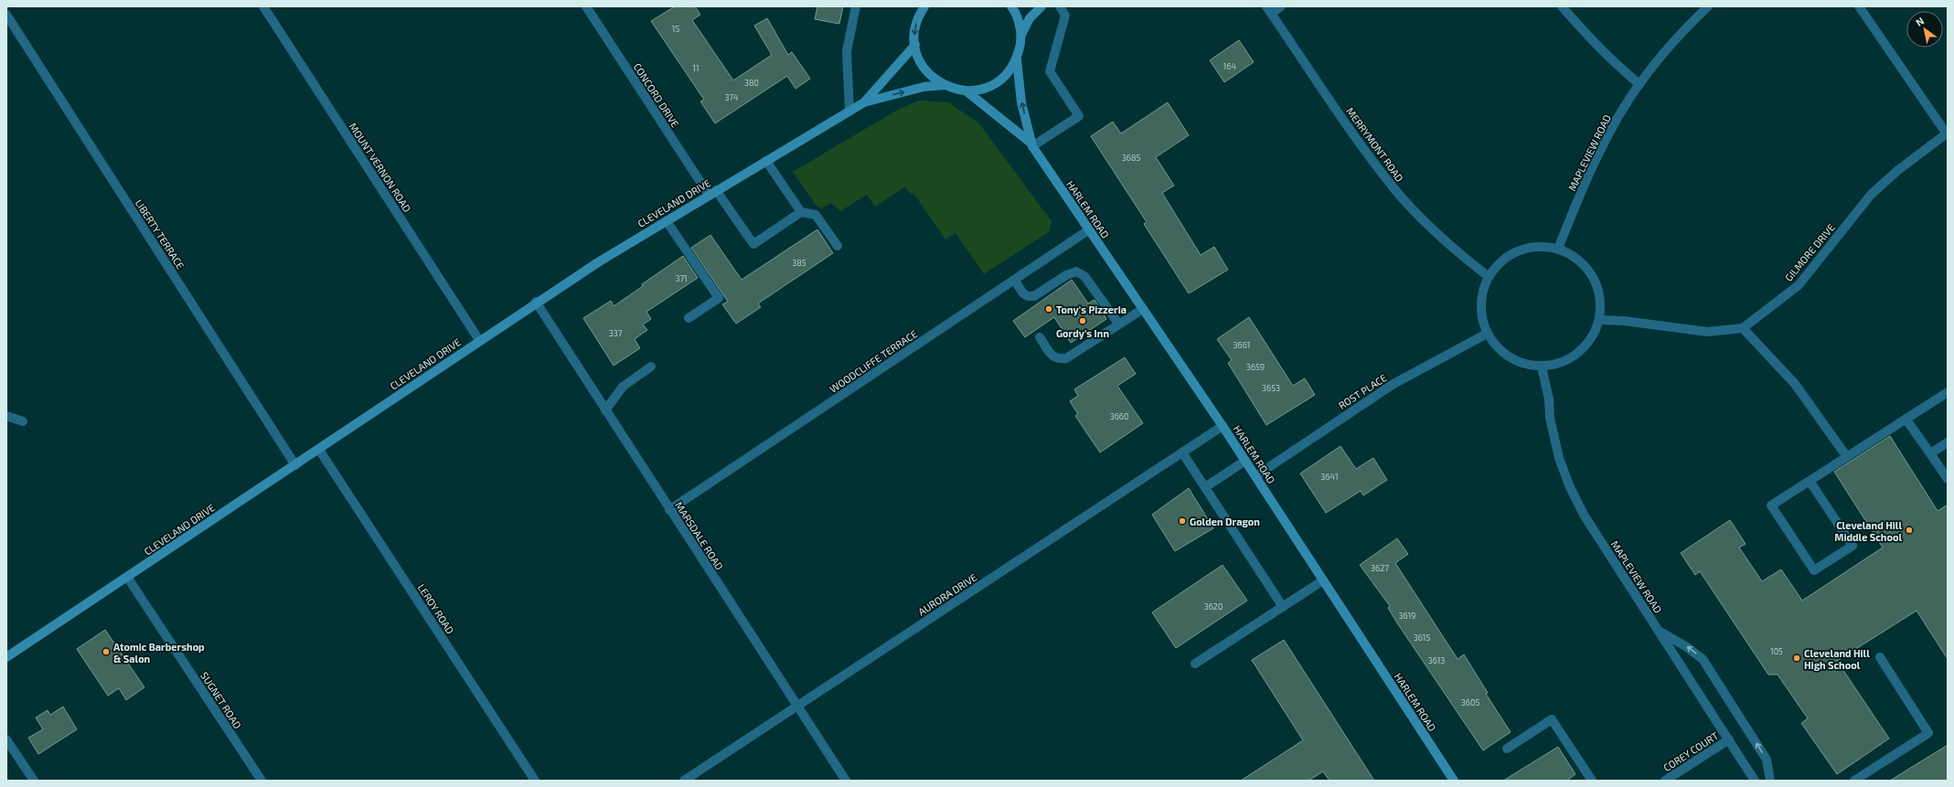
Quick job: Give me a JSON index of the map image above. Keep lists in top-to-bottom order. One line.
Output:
{"streets":{"street":["CONCORD DRIVE","MERRYMONT ROAD","MAPLEVIEW ROAD","MOUNT VERNON ROAD","CLEVELAND DRIVE","HARLEM ROAD","LIBERTY TERRACE","GILMORE DRIVE","WOODCLIFFE TERRACE","ROST PLACE","MARSDALE ROAD","AURORA DRIVE","LEROY ROAD","SUGNET ROAD","COREY COURT"]},"crossings":[["CONCORD DRIVE","CLEVELAND DRIVE"],["MERRYMONT ROAD","MAPLEVIEW ROAD"],["MERRYMONT ROAD","ROST PLACE"],["MAPLEVIEW ROAD","ROST PLACE"],["MAPLEVIEW ROAD","COREY COURT"],["MOUNT VERNON ROAD","CLEVELAND DRIVE"],["CLEVELAND DRIVE","LIBERTY TERRACE"],["CLEVELAND DRIVE","MARSDALE ROAD"],["CLEVELAND DRIVE","LEROY ROAD"],["CLEVELAND DRIVE","SUGNET ROAD"],["HARLEM ROAD","WOODCLIFFE TERRACE"],["HARLEM ROAD","ROST PLACE"],["HARLEM ROAD","AURORA DRIVE"],["WOODCLIFFE TERRACE","MARSDALE ROAD"],["MARSDALE ROAD","AURORA DRIVE"]],"places":["Tony's Pizzeria","Gordy's Inn","Golden Dragon","Cleveland Hill Middle School","Atomic Barbershop & Salon","Cleveland Hill High School"],"house_numbers":["15","164","11","380","374","3685","385","371","337","3661","3659","3653","3660","3641","3627","3620","3619","3615","105","3613","3605"],"north":"top left"}
